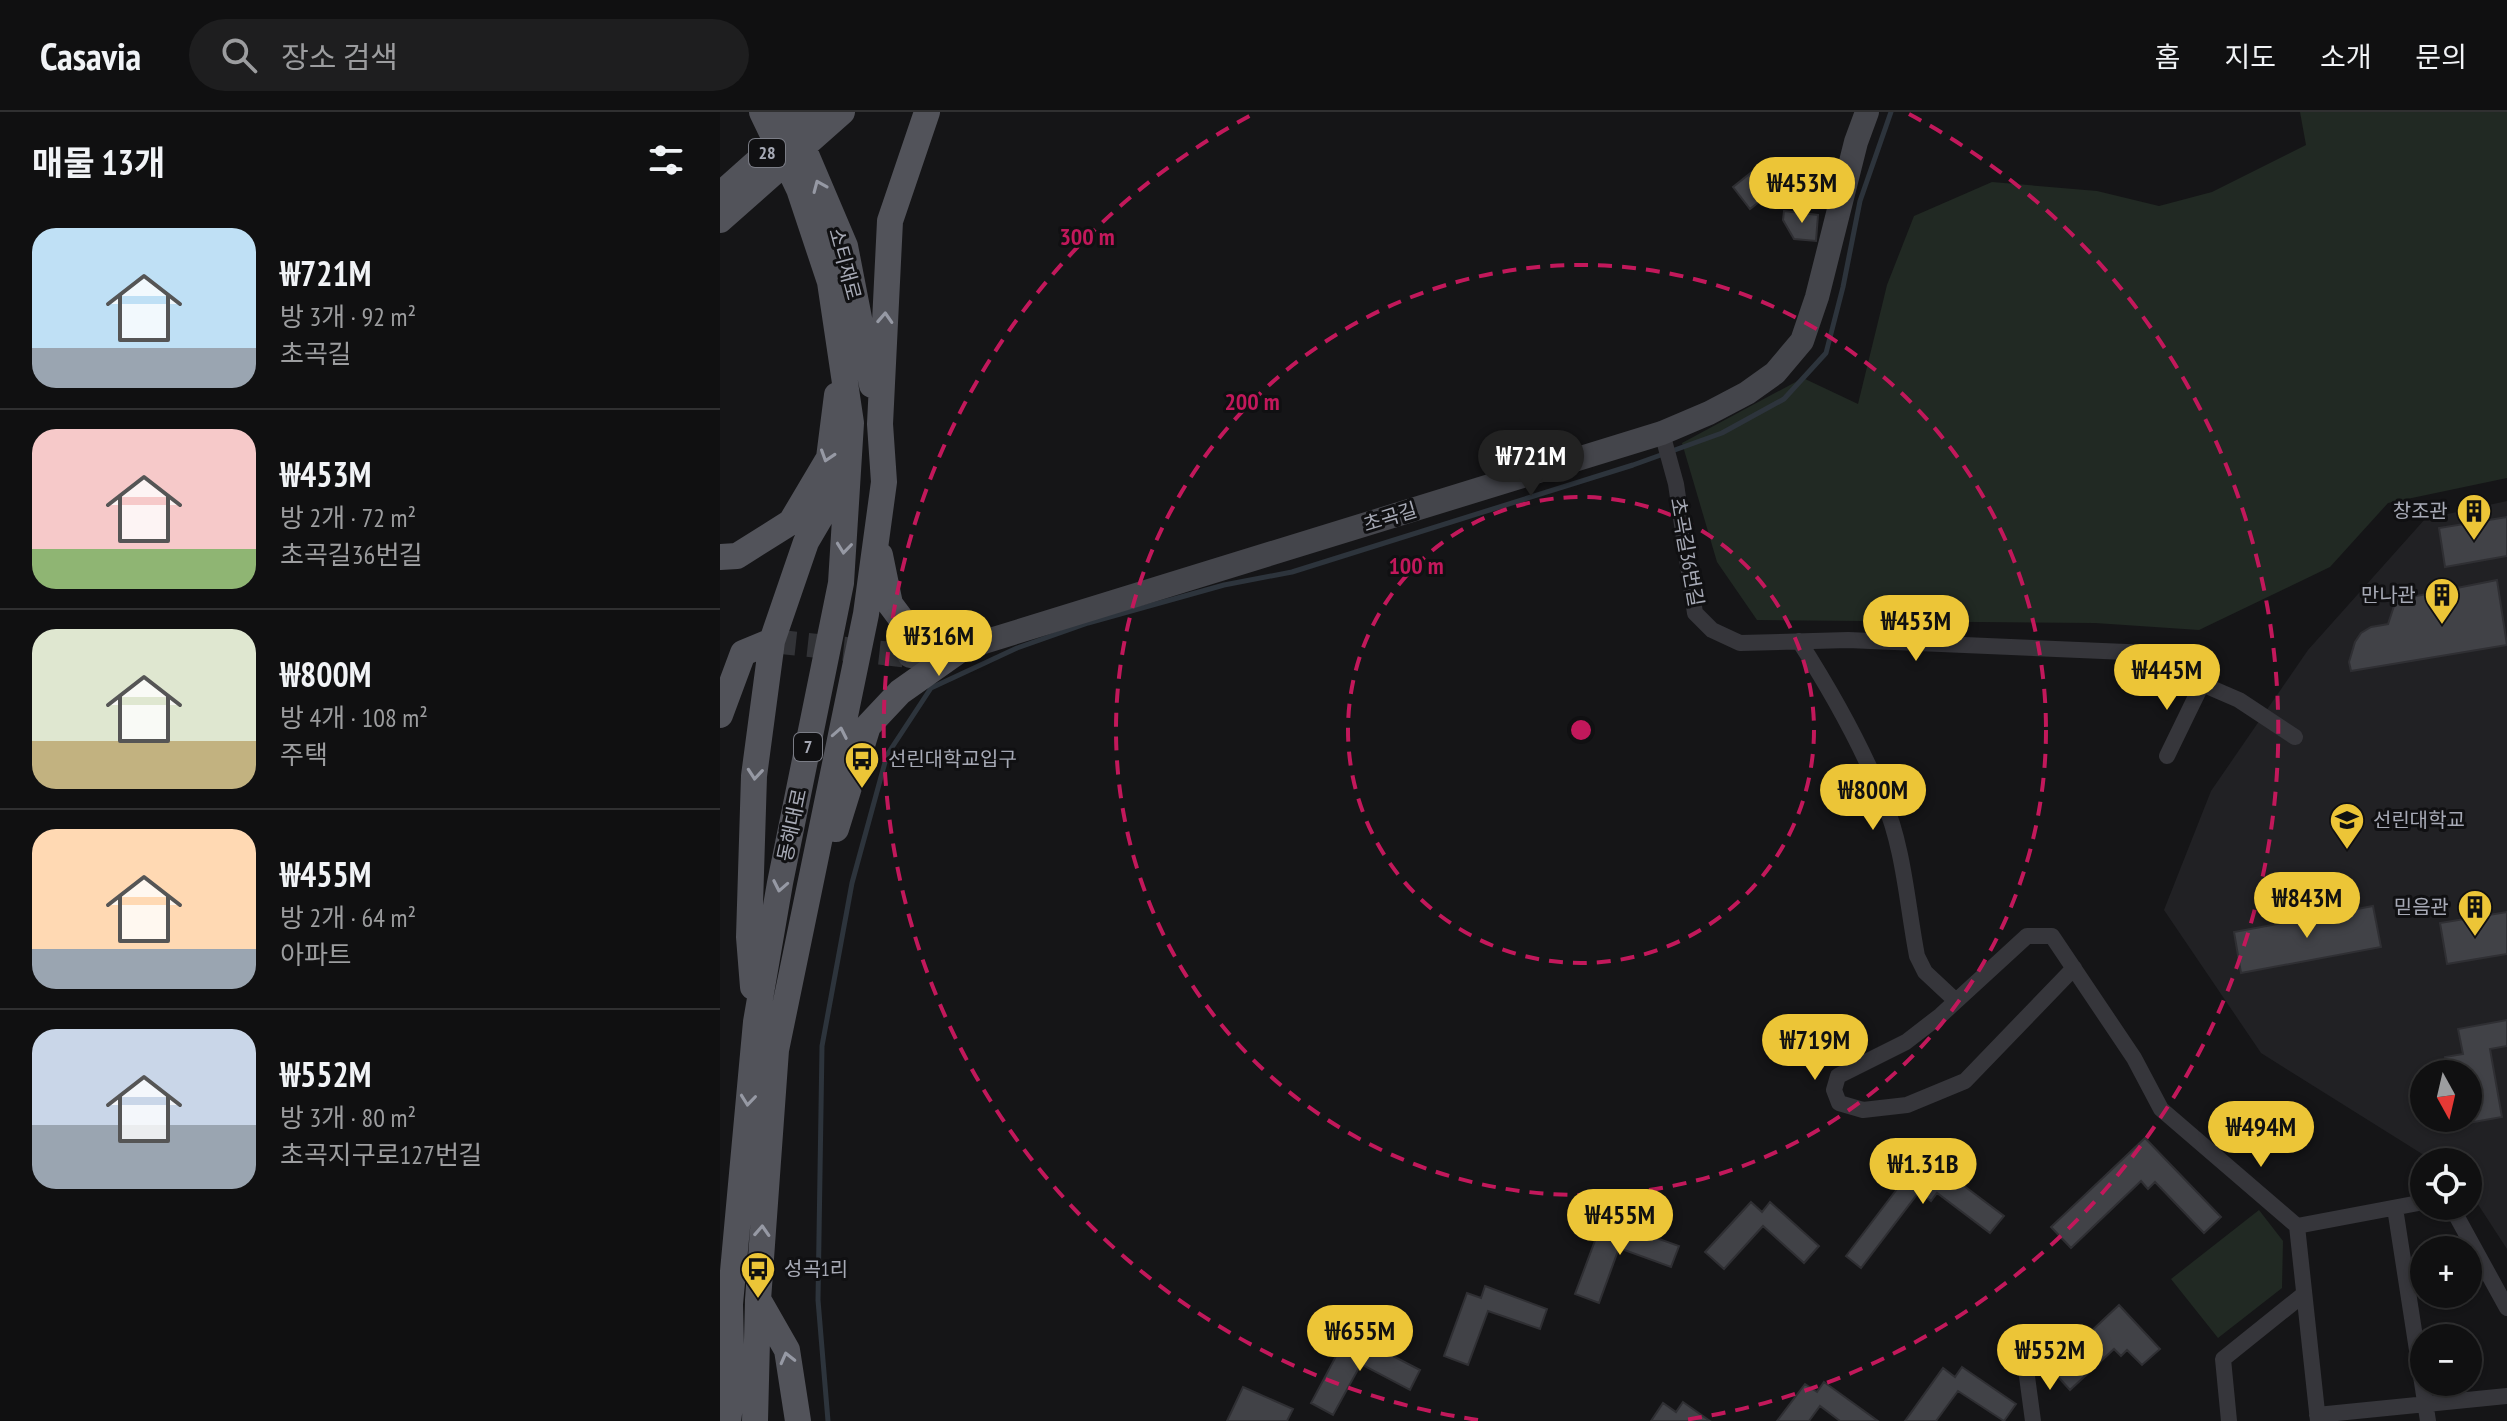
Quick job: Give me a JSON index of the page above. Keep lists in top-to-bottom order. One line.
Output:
{"streets":{"main road":["28","소티재로","7","동해대로"],"street":["초곡길","초곡길36번길"]},"crossings":[["소티재로","동해대로"],["초곡길","초곡길36번길"]],"one_way":["소티재로"],"places":{"building":["창조관","만나관","믿음관"],"bus stop":["선린대학교입구","성곡1리"],"school or university":["선린대학교"]},"north":"bottom","page":{"header":"Casavia","search":"장소 검색","nav":["홈","지도","소개","문의"],"heading":"매물 13개","price":["₩453M","₩721M","₩453M","₩316M","₩445M","₩800M","₩843M","₩719M","₩494M","₩1.31B","₩455M","₩655M","₩552M"],"list":[{"name":"₩721M","note":"방 3개 · 92 m² · 초곡길"},{"name":"₩453M","note":"방 2개 · 72 m² · 초곡길36번길"},{"name":"₩800M","note":"방 4개 · 108 m² · 주택"},{"name":"₩455M","note":"방 2개 · 64 m² · 아파트"},{"name":"₩552M","note":"방 3개 · 80 m² · 초곡지구로127번길"}],"map_buttons":["+","−"]},"rings":["300 m","200 m","100 m"]}
